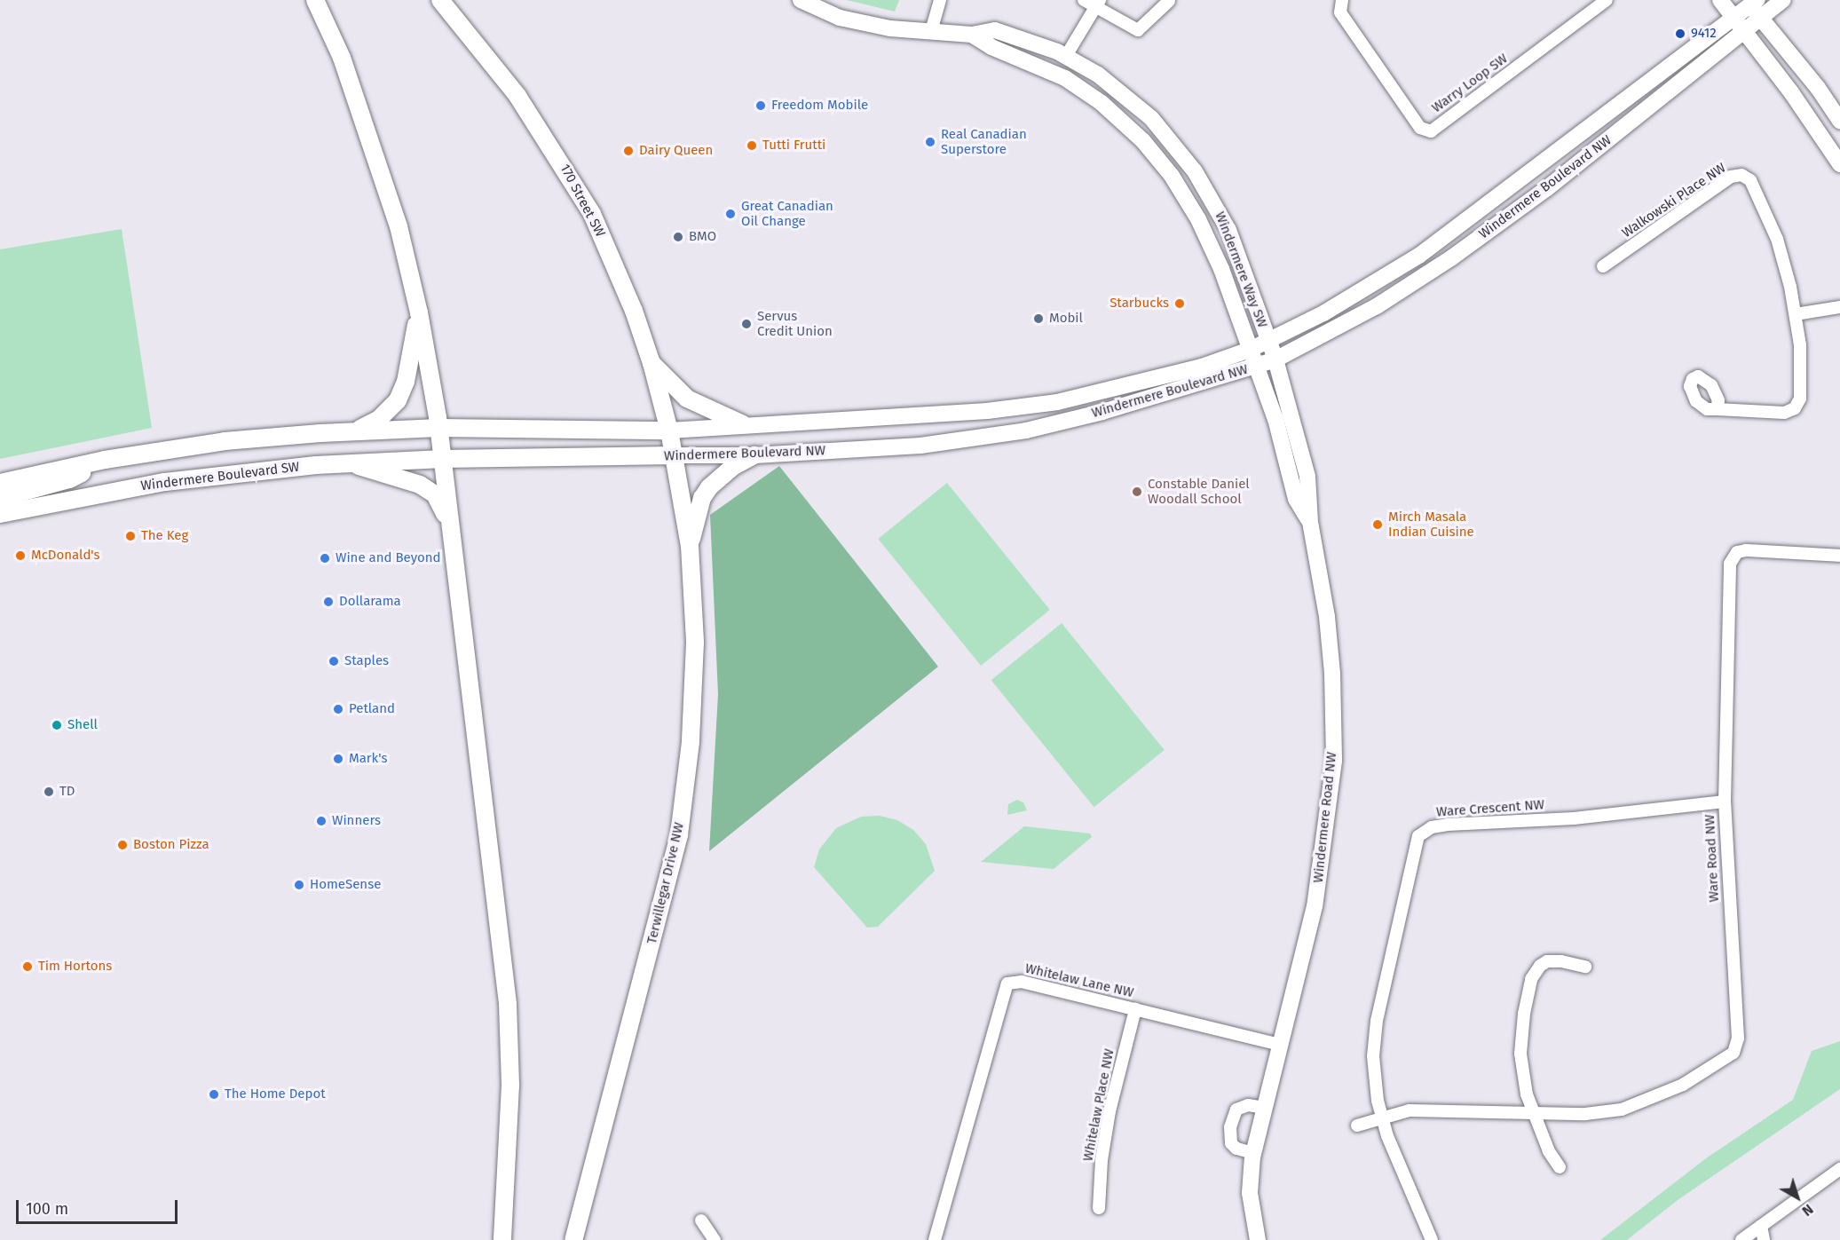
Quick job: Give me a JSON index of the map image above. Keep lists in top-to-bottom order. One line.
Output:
{"streets":{"main road":["Windermere Boulevard NW","170 Street SW","Windermere Boulevard SW","Terwillegar Drive NW"],"street":["Warry Loop SW","Walkowski Place NW","Windermere Way SW","Ware Crescent NW","Windermere Road NW","Ware Road NW","Whitelaw Lane NW","Whitelaw Place NW"]},"crossings":[["Windermere Boulevard NW","170 Street SW"],["Windermere Boulevard NW","Windermere Way SW"],["Windermere Boulevard NW","Windermere Boulevard SW"],["Windermere Boulevard NW","Windermere Road NW"],["Windermere Boulevard NW","Terwillegar Drive NW"],["170 Street SW","Terwillegar Drive NW"],["Windermere Way SW","Windermere Road NW"],["Ware Crescent NW","Ware Road NW"],["Windermere Road NW","Whitelaw Lane NW"],["Whitelaw Lane NW","Whitelaw Place NW"]],"places":["9412","Freedom Mobile","Real Canadian Superstore","Tutti Frutti","Dairy Queen","Great Canadian Oil Change","BMO","Starbucks","Mobil","Servus Credit Union","Constable Daniel Woodall School","Mirch Masala Indian Cuisine","The Keg","McDonald's","Wine and Beyond","Dollarama","Staples","Petland","Shell","Mark's","TD","Winners","Boston Pizza","HomeSense","Tim Hortons","The Home Depot"],"scale_bar":"100 m","north":"bottom right"}
